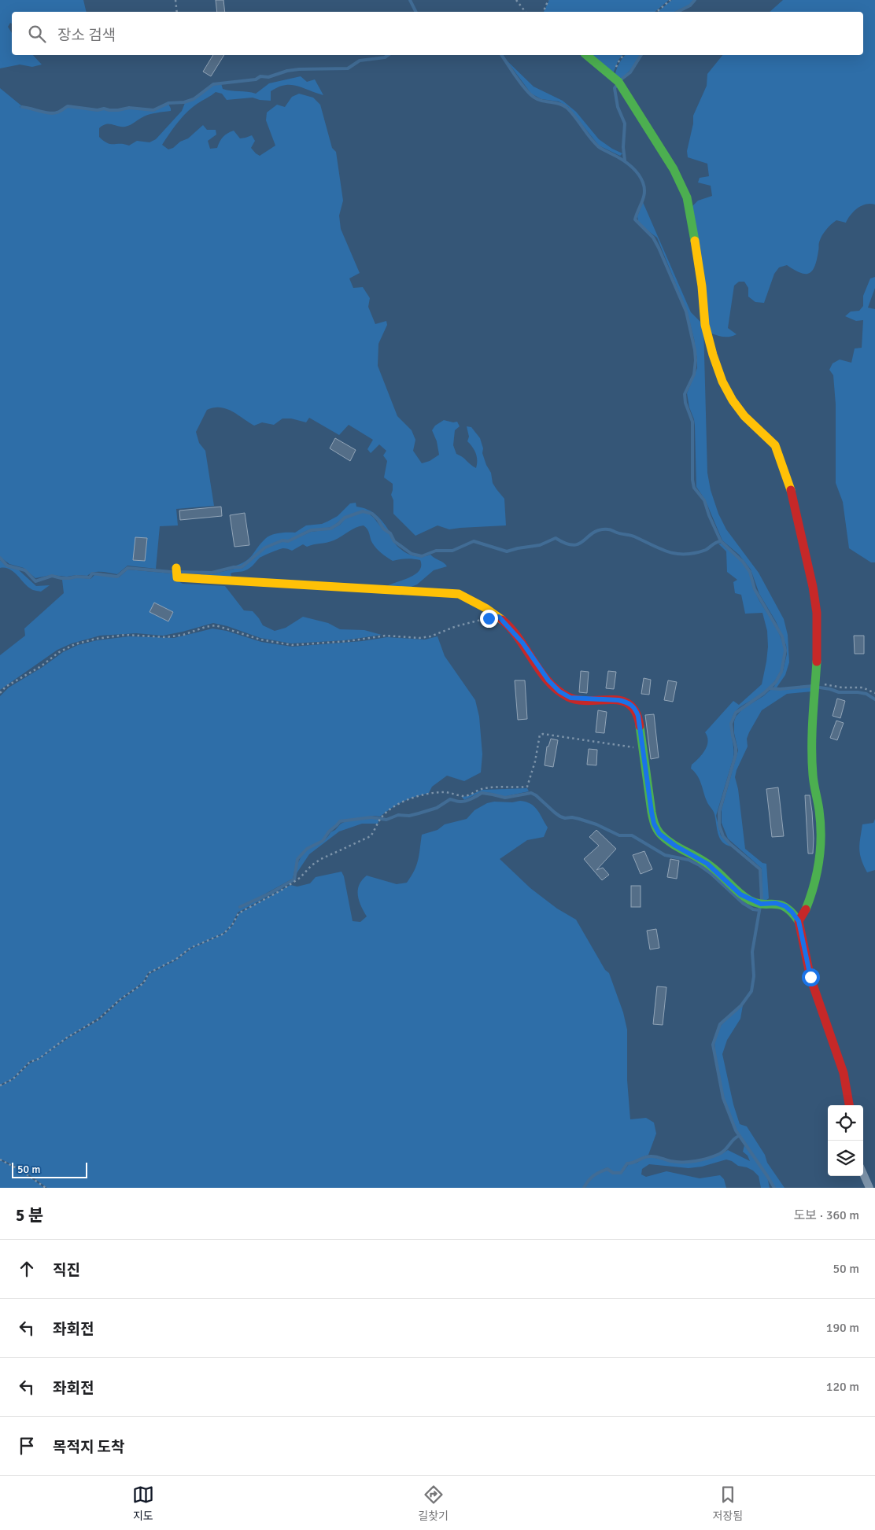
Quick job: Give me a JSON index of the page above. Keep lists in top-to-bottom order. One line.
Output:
{"scale_bar":"50 m","page":{"search":"장소 검색","scale":"50 m","heading":["5 분","도보 · 360 m"],"list":[["직진","50 m"],["좌회전","190 m"],["좌회전","120 m"],"목적지 도착"],"nav":["지도","길찾기","저장됨"]}}
